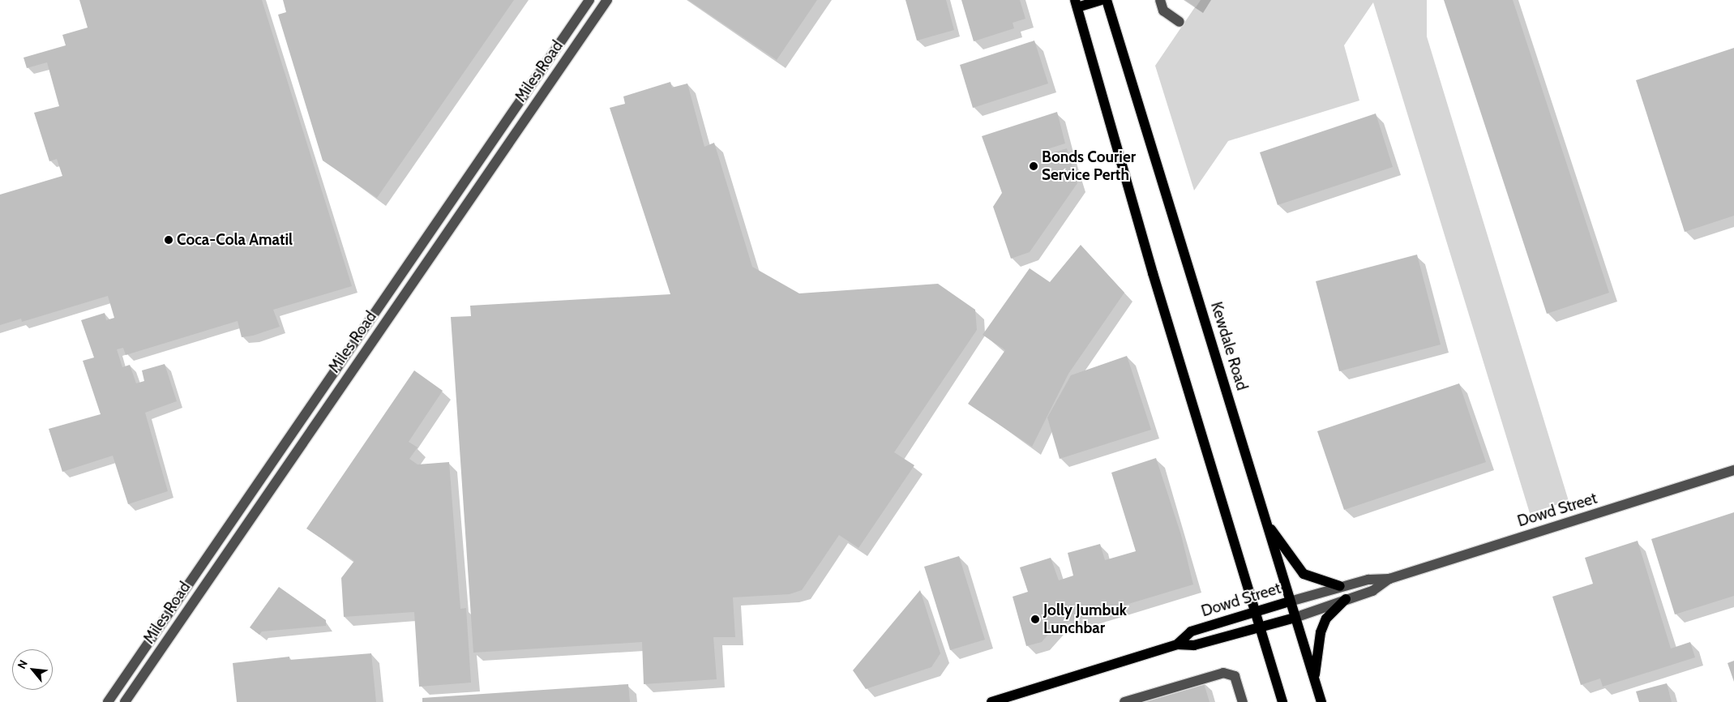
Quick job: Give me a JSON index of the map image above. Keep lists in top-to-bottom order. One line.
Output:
{"streets":{"main road":["Kewdale Road","Dowd Street"],"street":["Miles Road"]},"crossings":[["Kewdale Road","Dowd Street"]],"places":["Bonds Courier Service Perth","Coca-Cola Amatil","Jolly Jumbuk Lunchbar"],"north":"top left"}
